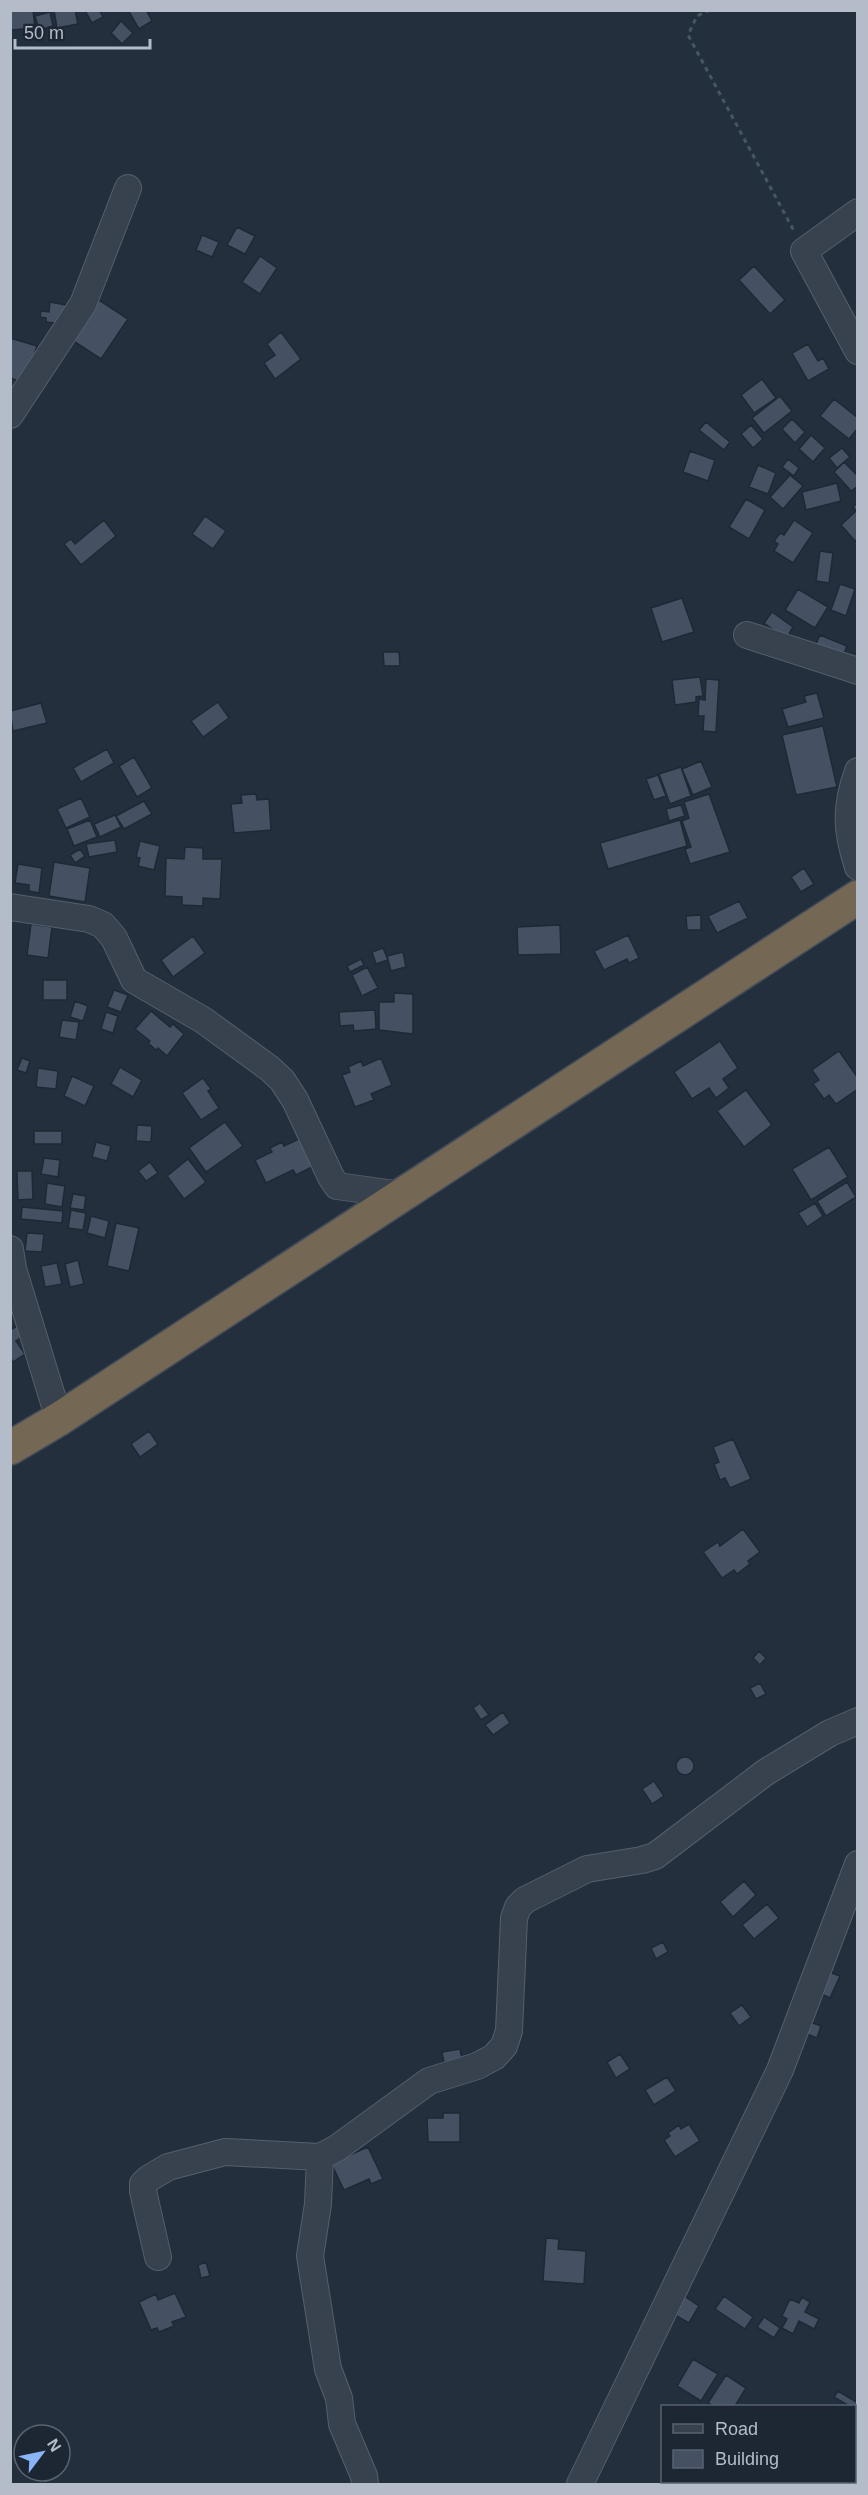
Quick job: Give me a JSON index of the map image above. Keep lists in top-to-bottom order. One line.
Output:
{"legend":["Road","Building"],"scale_bar":"50 m","north":"top right"}
